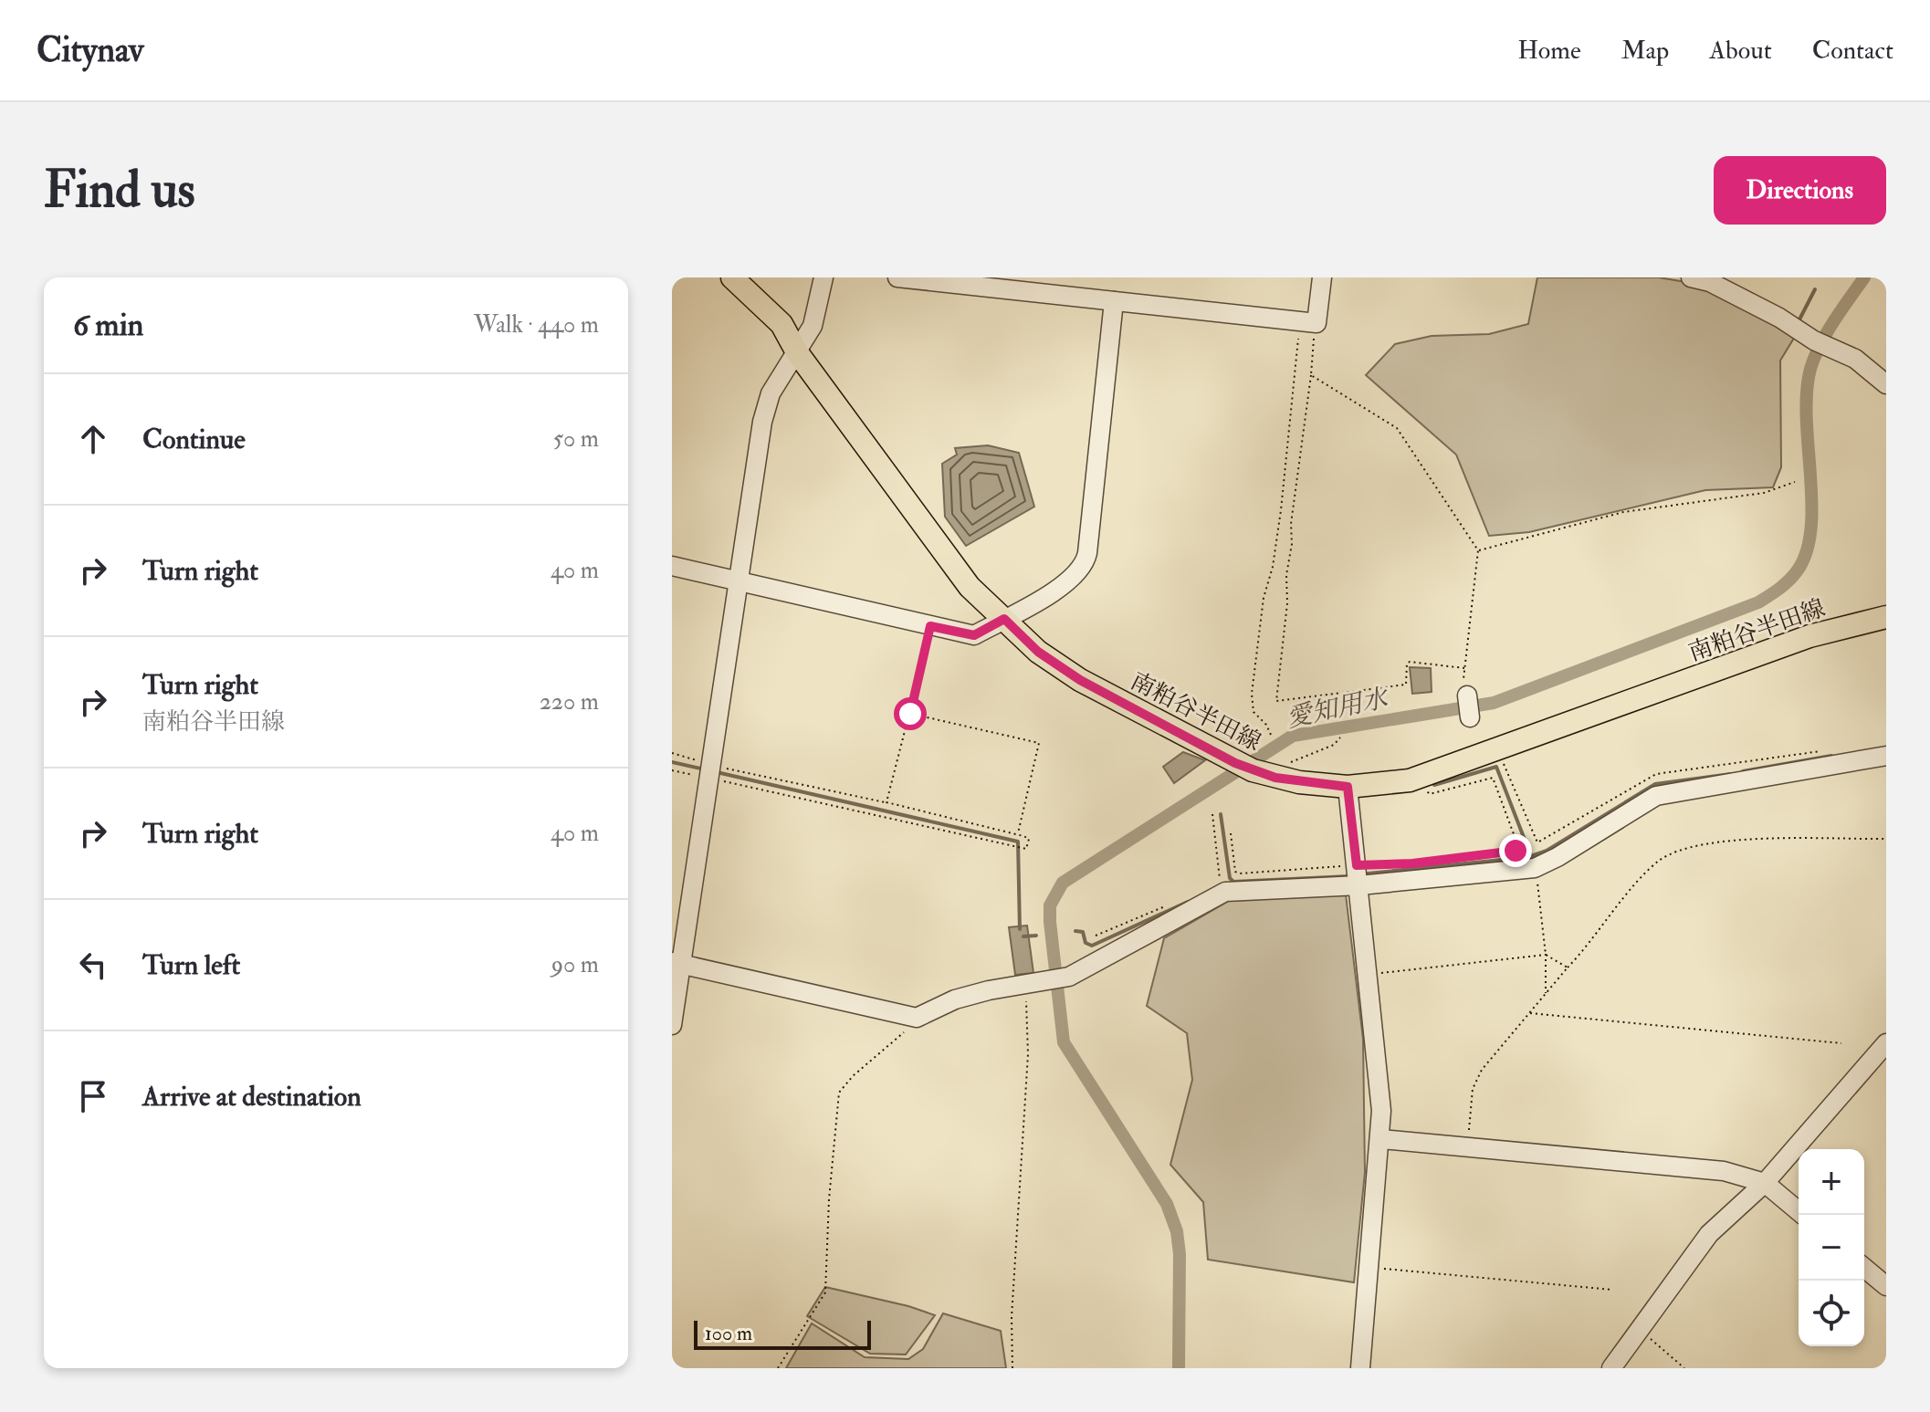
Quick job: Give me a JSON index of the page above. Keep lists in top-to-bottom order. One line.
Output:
{"streets":{"main road":["南粕谷半田線"]},"water":["愛知用水"],"scale_bar":"100 m","page":{"header":"Citynav","nav":["Home","Map","About","Contact"],"buttons":"Directions","title":"Find us","heading":["6 min","Walk · 440 m"],"list":[["Continue","50 m"],["Turn right","40 m"],["Turn right","南粕谷半田線","220 m"],["Turn right","40 m"],["Turn left","90 m"],"Arrive at destination"],"map_buttons":["+","−"],"scale":"100 m"}}
